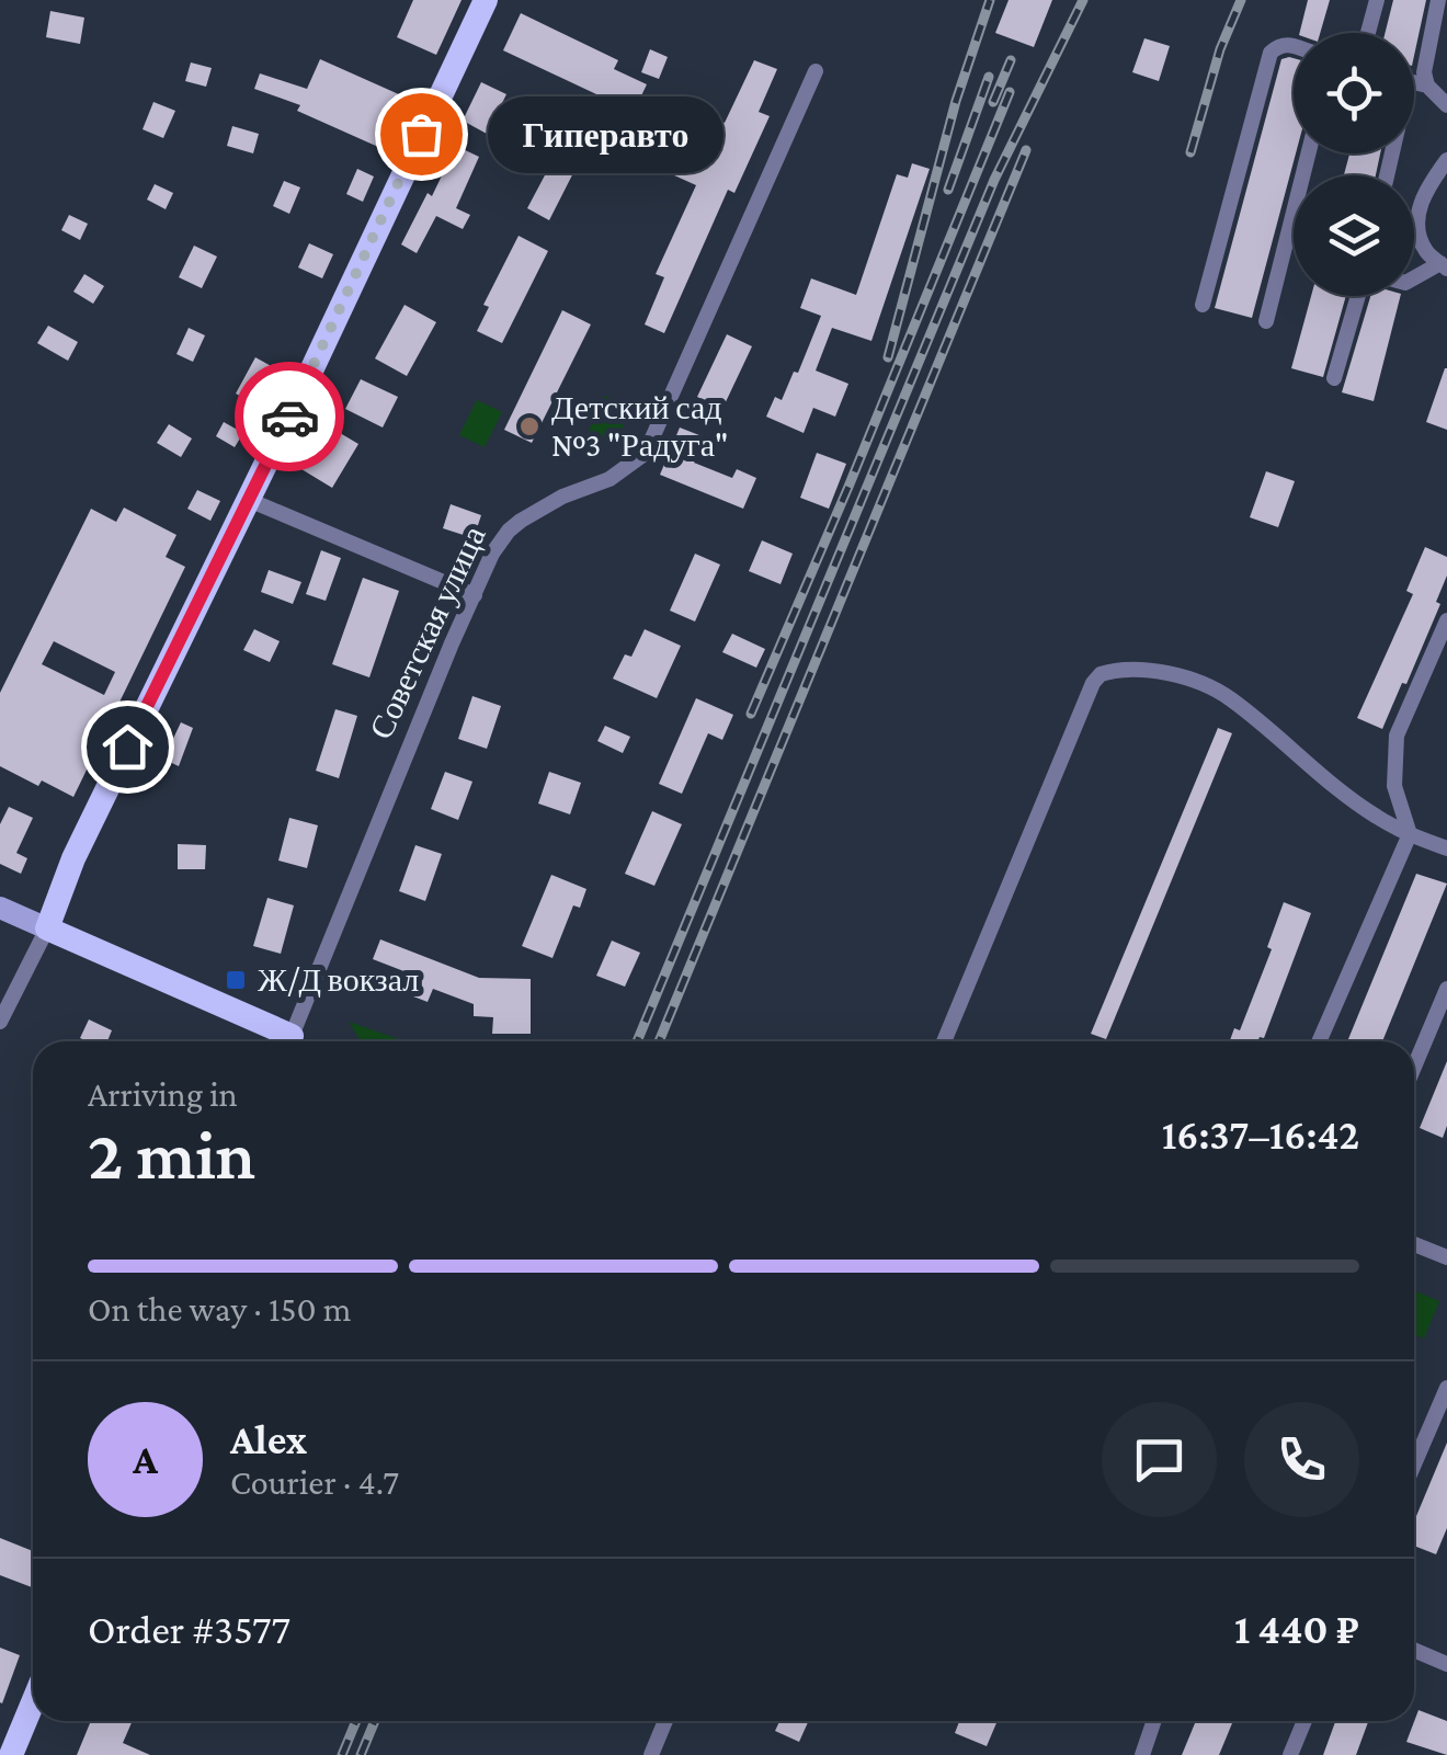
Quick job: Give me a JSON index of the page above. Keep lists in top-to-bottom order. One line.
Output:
{"streets":{"street":["Советская улица"]},"places":{"other":["Гиперавто","Детский сад №3 \"Радуга\""],"transit":["Ж/Д вокзал"]},"page":{"bubble":"Гиперавто","heading":["2 min","Arriving in","16:37–16:42"],"panel":["Alex","Courier · 4.7","Order #3577","1 440 ₽"],"bar":"On the way · 150 m","round":"A"}}
